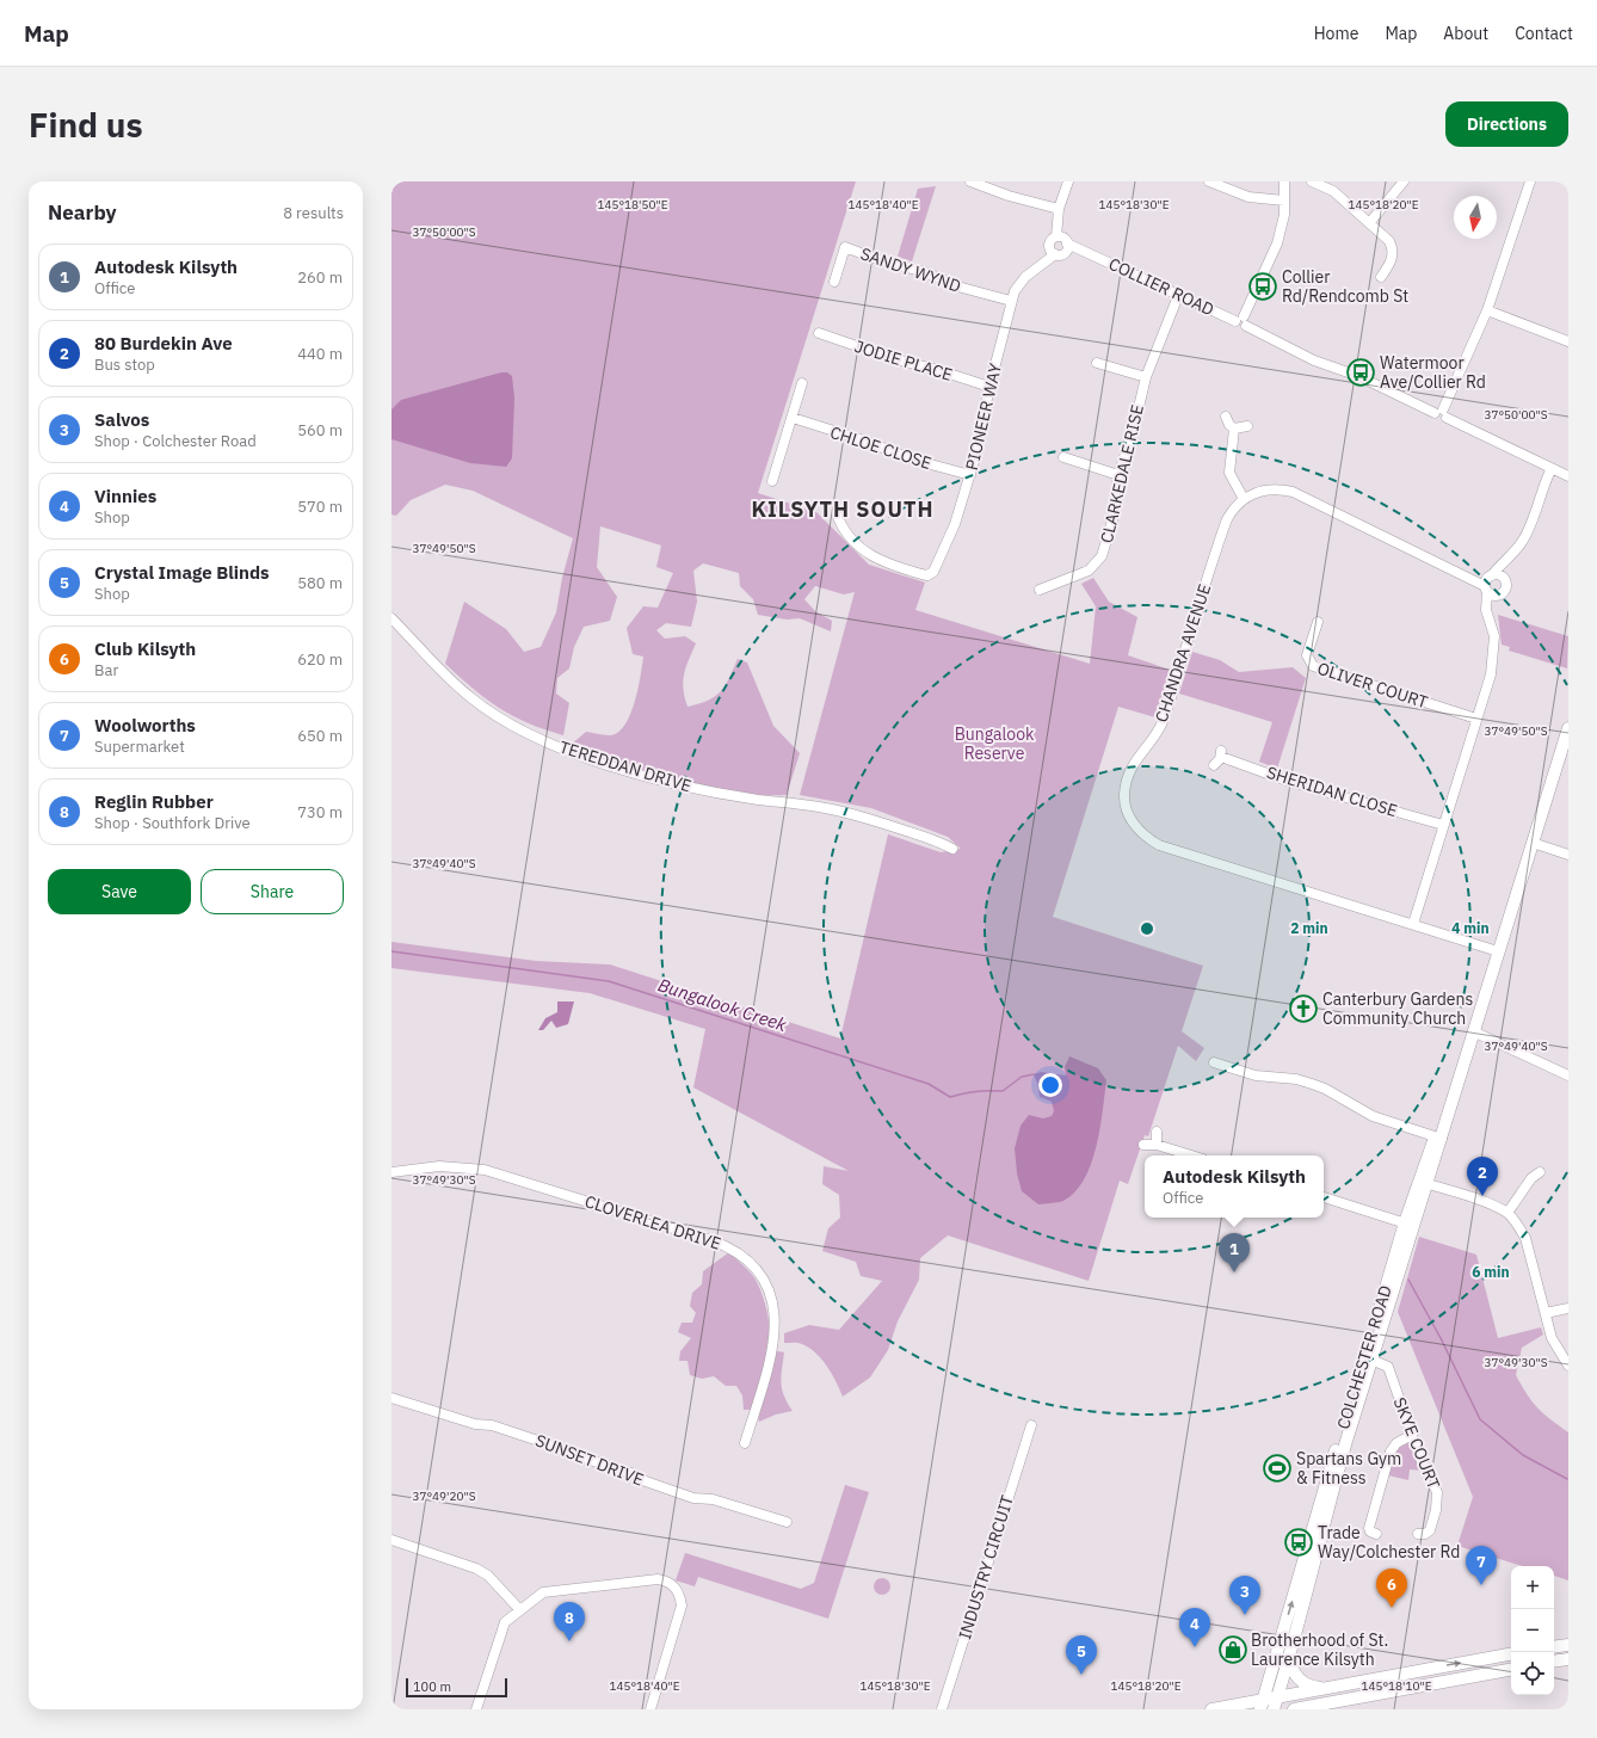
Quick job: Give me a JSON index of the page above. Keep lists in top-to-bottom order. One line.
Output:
{"streets":{"main road":["COLCHESTER ROAD"],"street":["SANDY WYND","COLLIER ROAD","JODIE PLACE","PIONEER WAY","CHLOE CLOSE","CLARKEDALE RISE","CHANDRA AVENUE","OLIVER COURT","TEREDDAN DRIVE","SHERIDAN CLOSE","CLOVERLEA DRIVE","SKYE COURT","SUNSET DRIVE","INDUSTRY CIRCUIT"]},"crossings":[["SANDY WYND","PIONEER WAY"],["COLLIER ROAD","PIONEER WAY"],["COLLIER ROAD","CLARKEDALE RISE"],["JODIE PLACE","PIONEER WAY"],["PIONEER WAY","CHLOE CLOSE"],["CHANDRA AVENUE","COLCHESTER ROAD"],["COLCHESTER ROAD","SKYE COURT"]],"districts":["KILSYTH SOUTH"],"water":["Bungalook Creek"],"parks":["Bungalook Reserve"],"places":{"bus stop":["Collier Rd/Rendcomb St","Watermoor Ave/Collier Rd","Trade Way/Colchester Rd"],"church":["Canterbury Gardens Community Church"],"sports":["Spartans Gym & Fitness"],"shop":["Brotherhood of St. Laurence Kilsyth"]},"scale_bar":"100 m","north":"bottom","page":{"header":"Map","nav":["Home","Map","About","Contact"],"buttons":["Directions",["Save","Share"]],"title":"Find us","heading":["Nearby","8 results"],"list":[{"mark":"1","name":"Autodesk Kilsyth","note":"Office","value":"260 m"},{"mark":"2","name":"80 Burdekin Ave","note":"Bus stop","value":"440 m"},{"mark":"3","name":"Salvos","note":"Shop · Colchester Road","value":"560 m"},{"mark":"4","name":"Vinnies","note":"Shop","value":"570 m"},{"mark":"5","name":"Crystal Image Blinds","note":"Shop","value":"580 m"},{"mark":"6","name":"Club Kilsyth","note":"Bar","value":"620 m"},{"mark":"7","name":"Woolworths","note":"Supermarket","value":"650 m"},{"mark":"8","name":"Reglin Rubber","note":"Shop · Southfork Drive","value":"730 m"}],"popup":["Autodesk Kilsyth","Office"],"pins":["2","1","7","6","3","8","4","5"],"map_buttons":["+","−"],"scale":"100 m"},"coordinates":["145°18'50\"E","145°18'40\"E","145°18'30\"E","145°18'20\"E","37°50'00\"S","37°49'50\"S","37°49'40\"S","37°49'30\"S","37°49'20\"S","145°18'10\"E"],"rings":["2 min","4 min","6 min"]}
